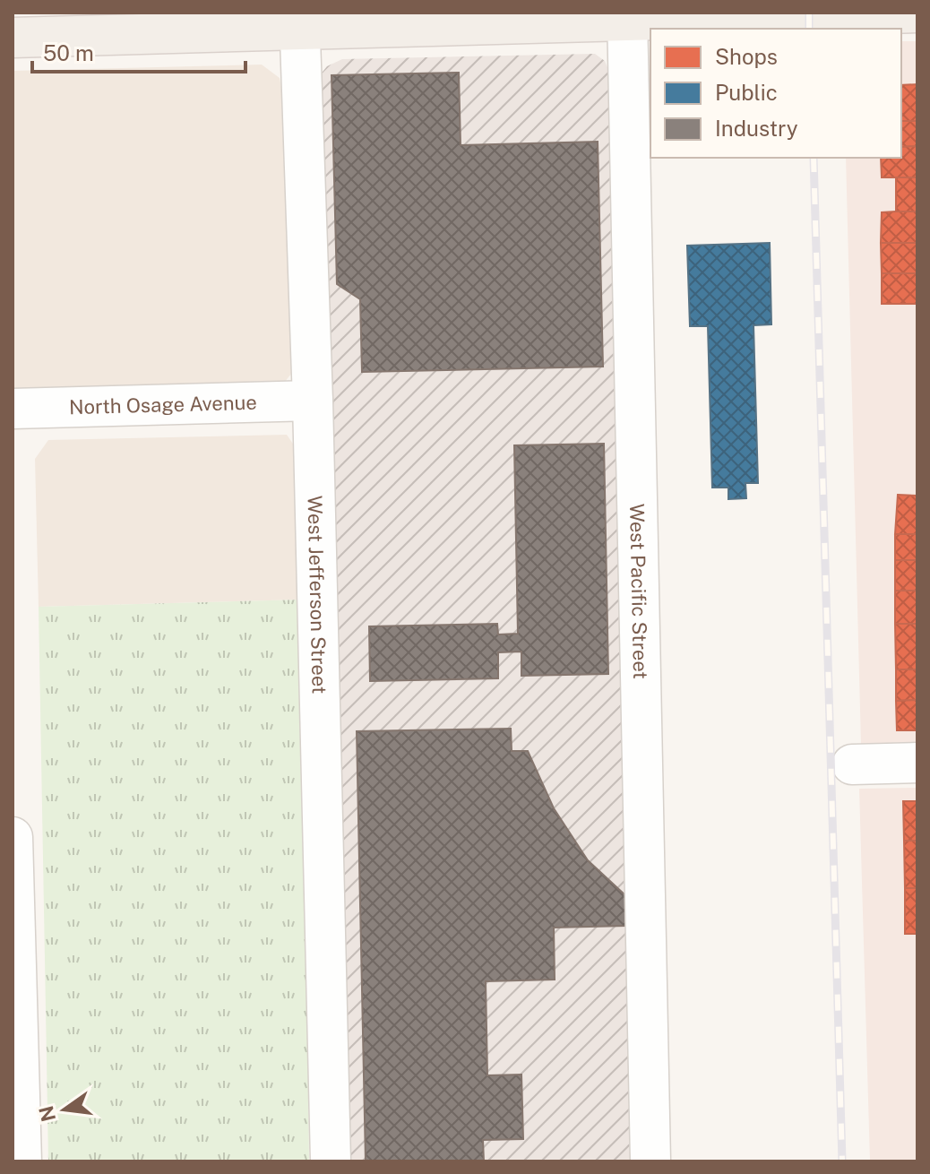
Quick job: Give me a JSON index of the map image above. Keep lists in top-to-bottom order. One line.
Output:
{"streets":{"street":["North Osage Avenue","West Pacific Street","West Jefferson Street"]},"crossings":[["North Osage Avenue","West Jefferson Street"]],"legend":["Shops","Public","Industry"],"scale_bar":"50 m","north":"left"}
